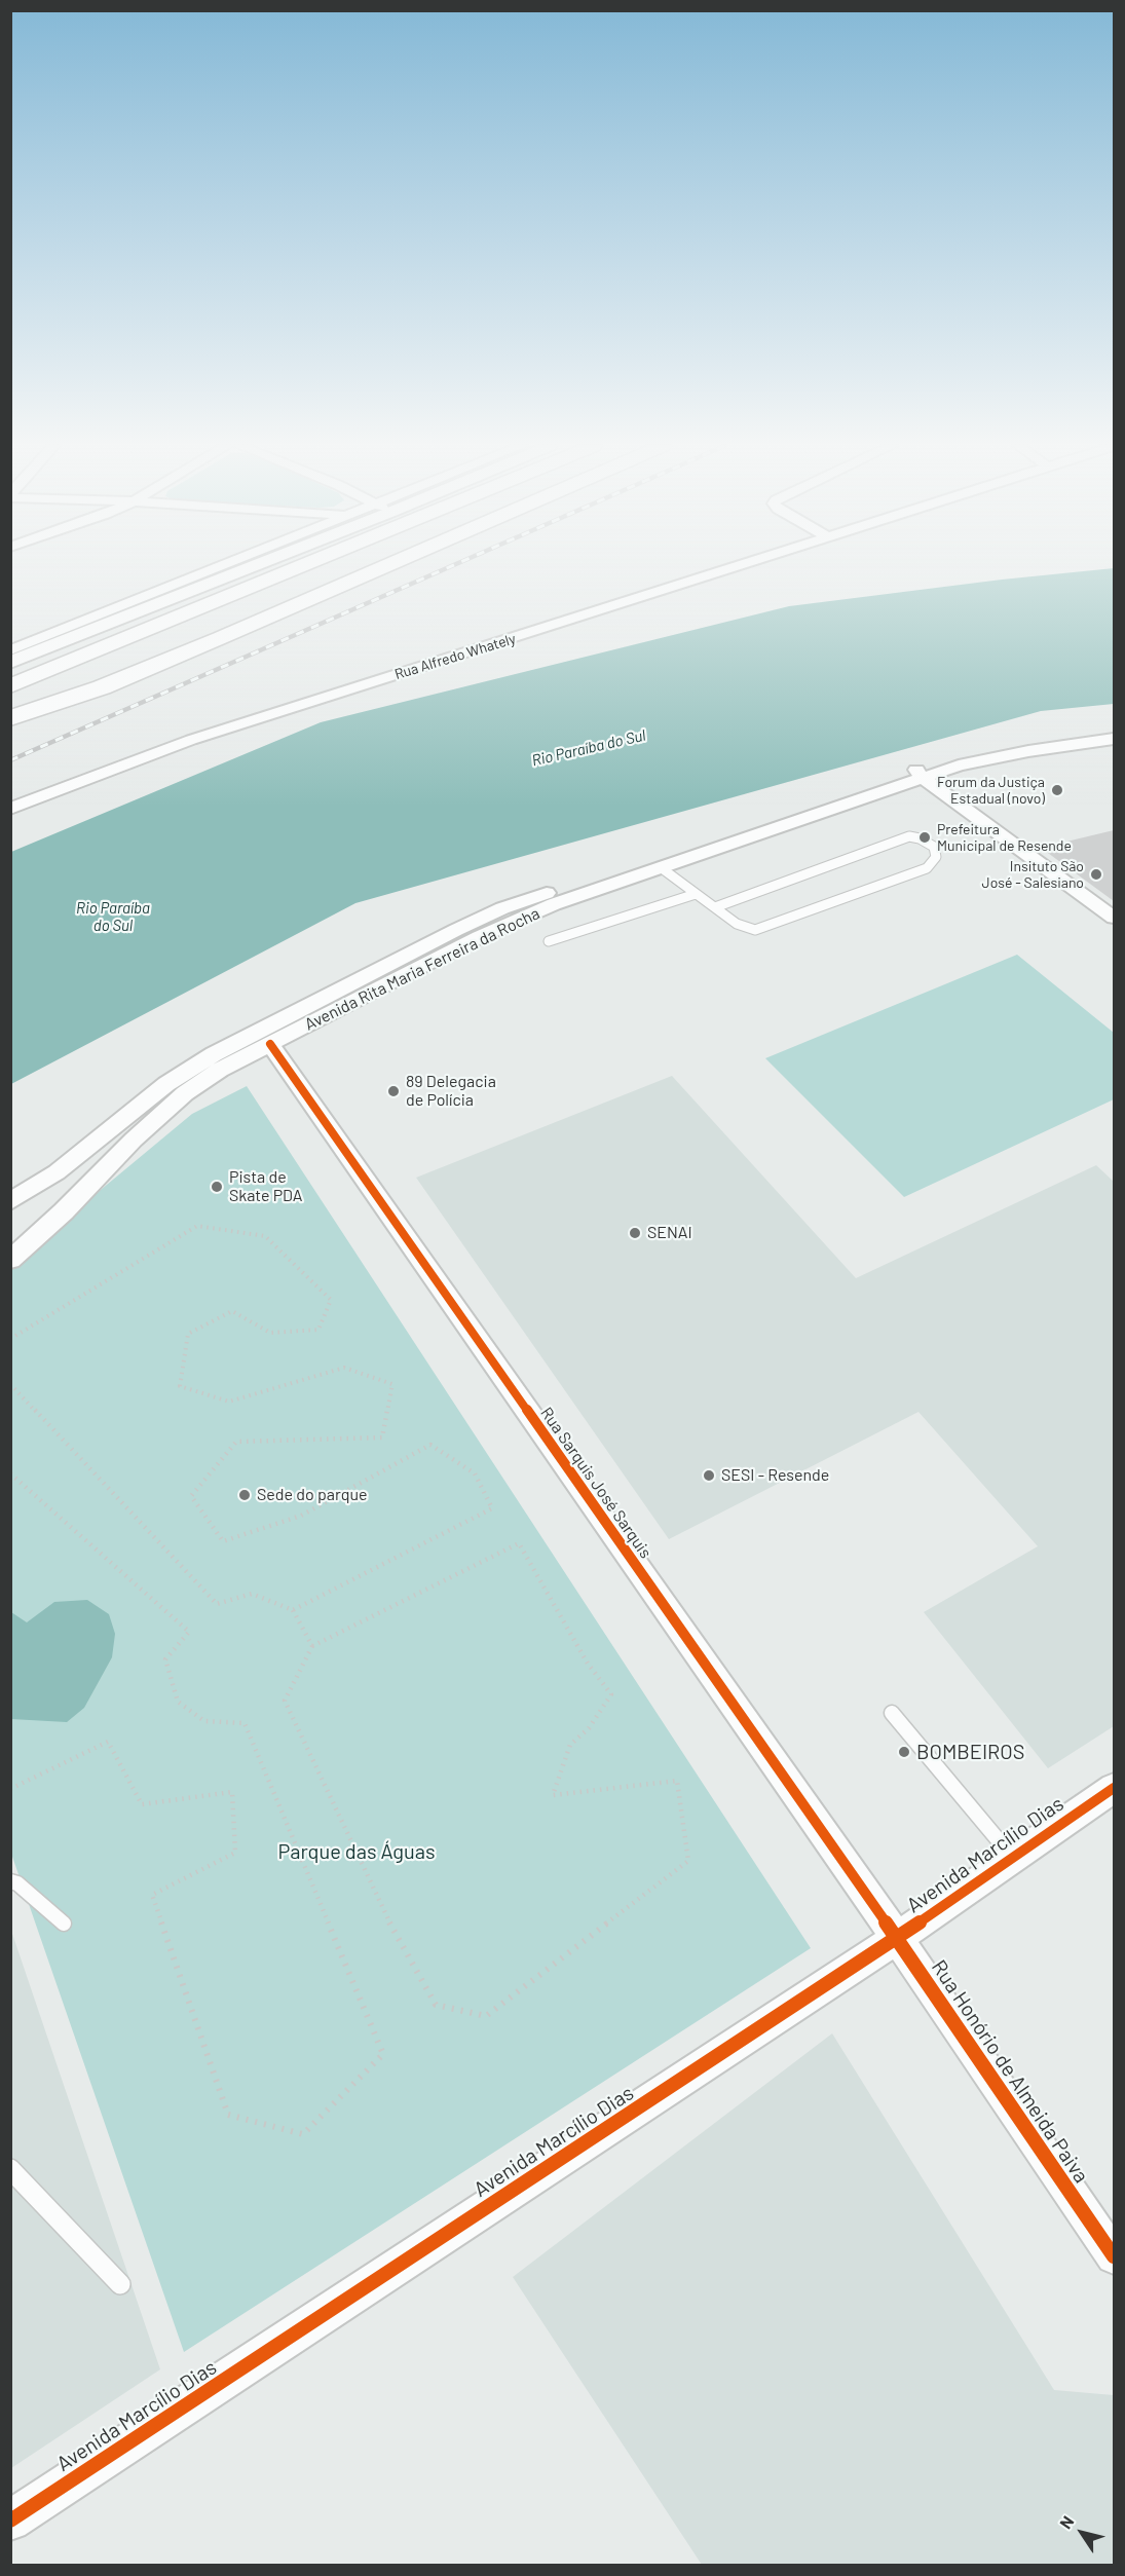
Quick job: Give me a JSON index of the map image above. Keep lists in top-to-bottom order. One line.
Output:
{"streets":{"street":["Rua Alfredo Whately","Avenida Rita Maria Ferreira da Rocha","Rua Sarquis José Sarquis","Avenida Marcílio Dias","Rua Honório de Almeida Paiva"]},"crossings":[["Avenida Rita Maria Ferreira da Rocha","Rua Sarquis José Sarquis"],["Rua Sarquis José Sarquis","Avenida Marcílio Dias"],["Rua Sarquis José Sarquis","Rua Honório de Almeida Paiva"],["Avenida Marcílio Dias","Rua Honório de Almeida Paiva"]],"water":["Rio Paraíba do Sul"],"parks":["Parque das Águas"],"places":["Forum da Justiça Estadual (novo)","Prefeitura Municipal de Resende","Insituto São José - Salesiano","89 Delegacia de Polícia","Pista de Skate PDA","SENAI","SESI - Resende","Sede do parque","BOMBEIROS"],"north":"top left"}
